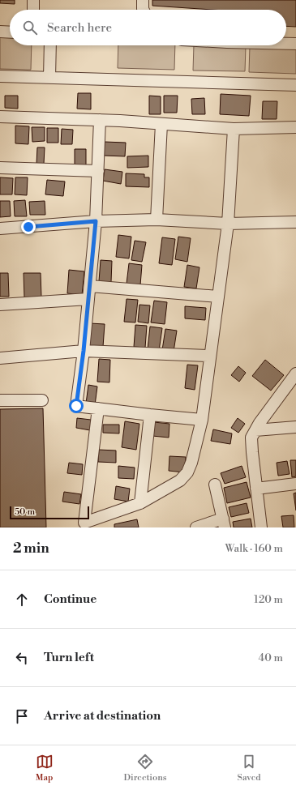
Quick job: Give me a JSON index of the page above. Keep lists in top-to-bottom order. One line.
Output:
{"scale_bar":"50 m","page":{"search":"Search here","scale":"50 m","heading":["2 min","Walk · 160 m"],"list":[["Continue","120 m"],["Turn left","40 m"],"Arrive at destination"],"nav":["Map","Directions","Saved"]}}
